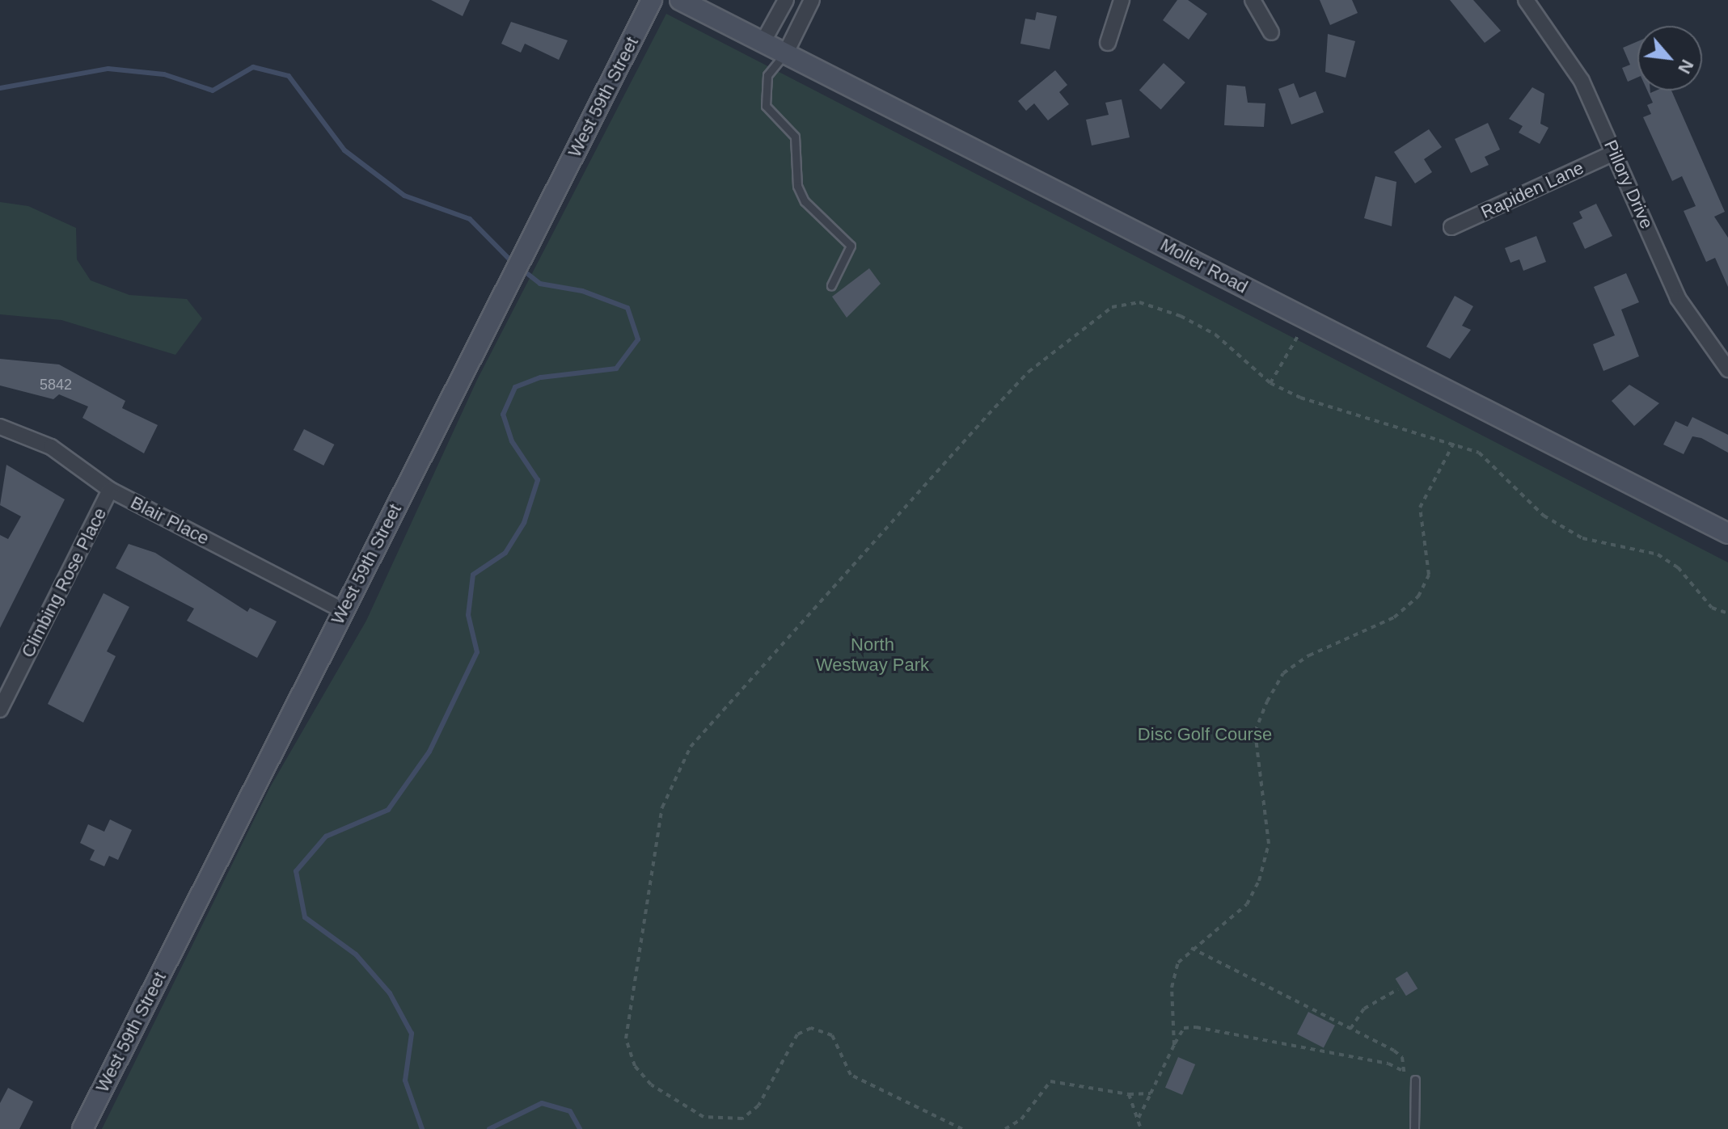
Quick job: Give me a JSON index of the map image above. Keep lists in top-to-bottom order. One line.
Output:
{"streets":{"street":["West 59th Street","Pillory Drive","Rapiden Lane","Moller Road","Blair Place","Climbing Rose Place"]},"crossings":[["West 59th Street","Blair Place"],["Pillory Drive","Rapiden Lane"],["Blair Place","Climbing Rose Place"]],"parks":["North Westway Park","Disc Golf Course"],"house_numbers":["5842"],"north":"bottom right"}
